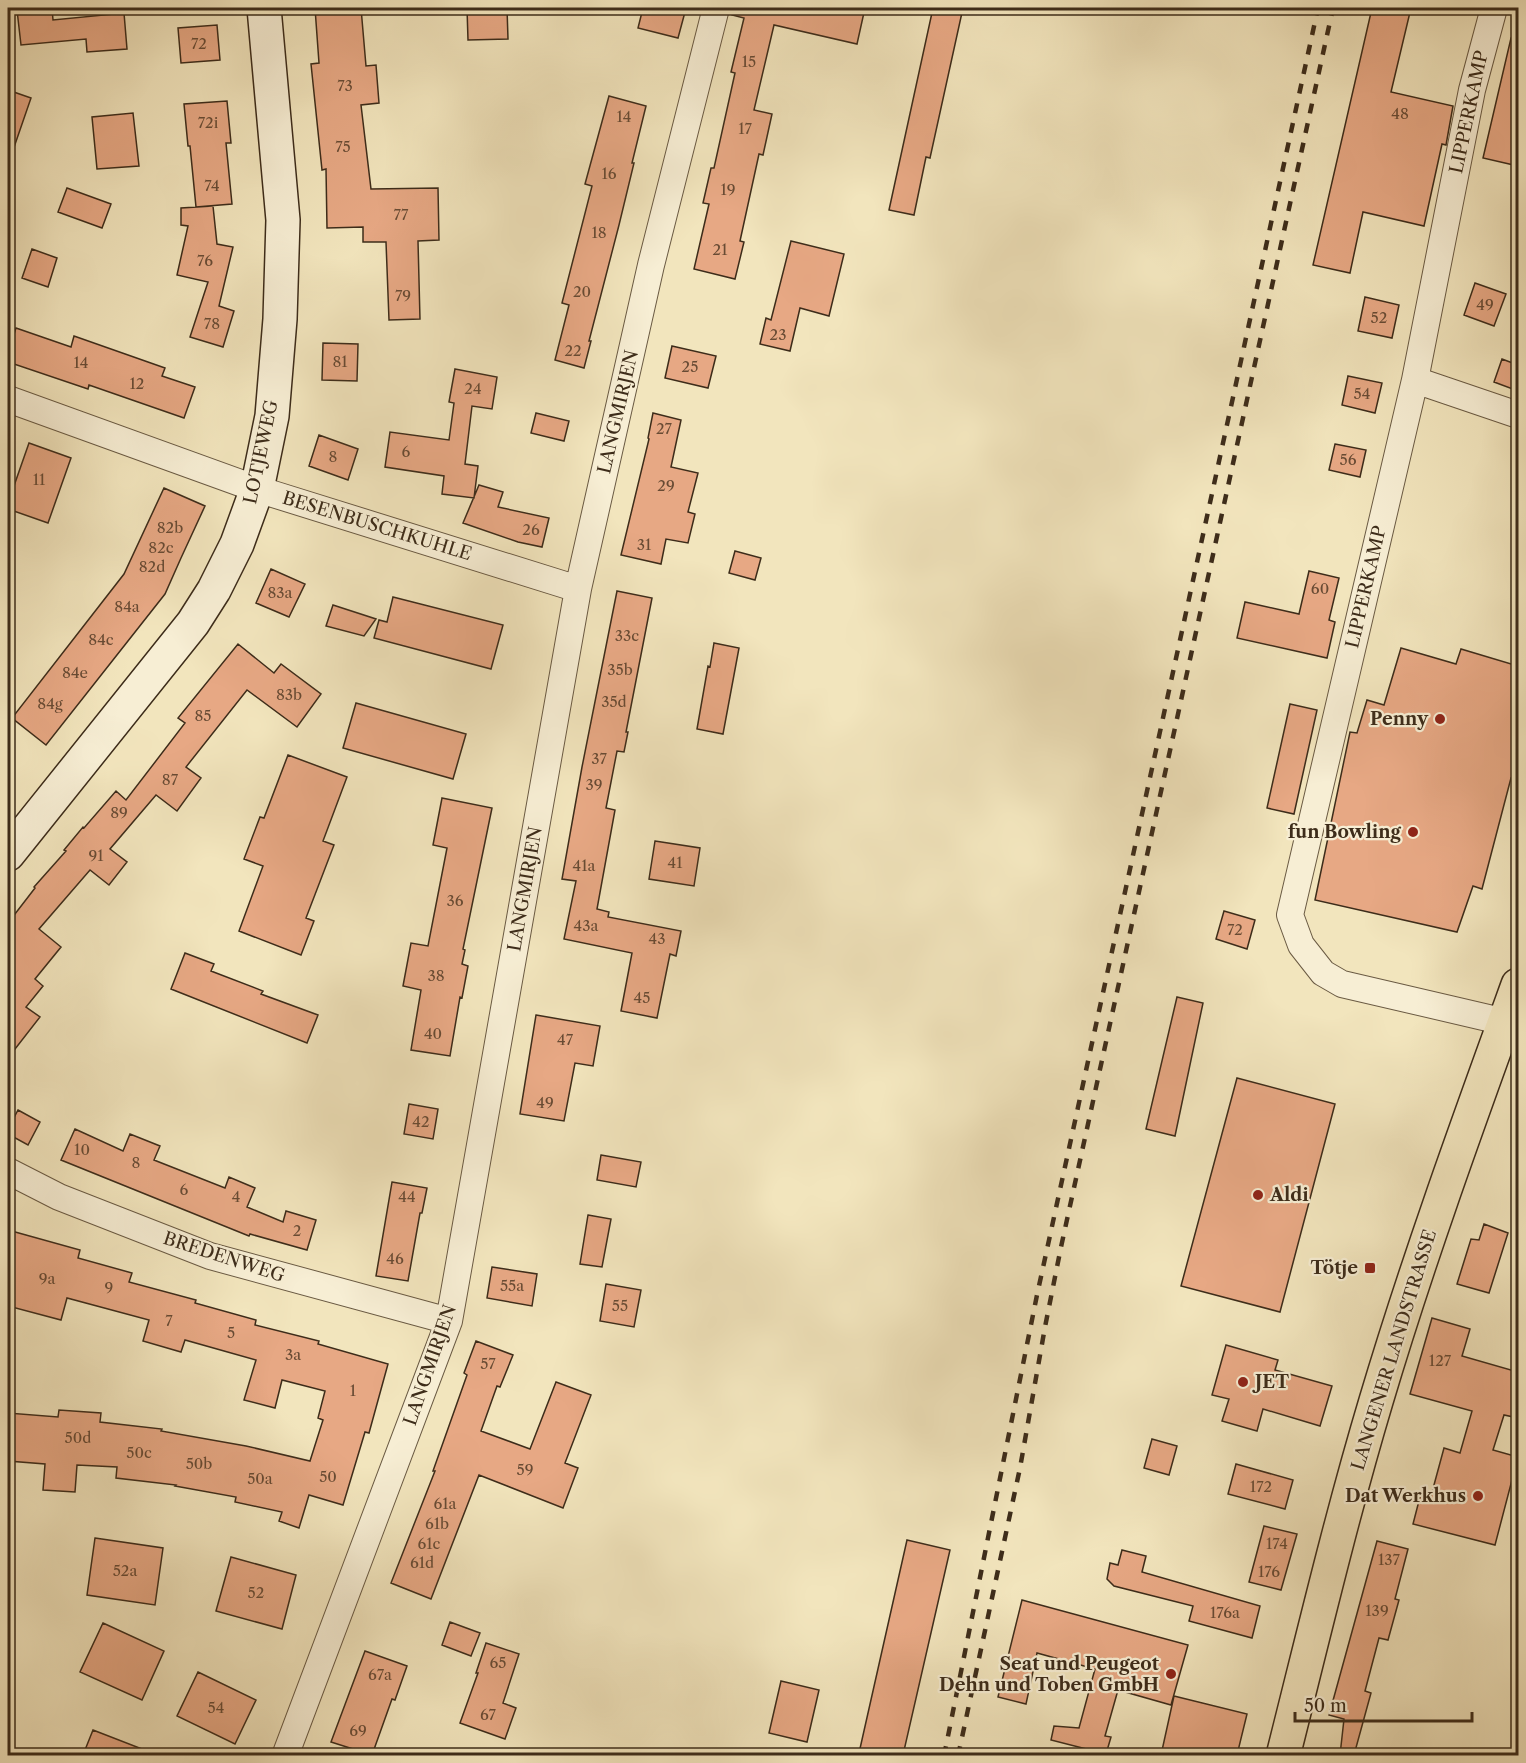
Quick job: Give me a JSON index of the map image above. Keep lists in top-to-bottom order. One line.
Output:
{"streets":{"main road":["LANGENER LANDSTRASSE"],"street":["LIPPERKAMP","LANGMIRJEN","LOTJEWEG","BESENBUSCHKUHLE","BREDENWEG"]},"crossings":[["LIPPERKAMP","LANGENER LANDSTRASSE"],["LANGMIRJEN","BESENBUSCHKUHLE"],["LANGMIRJEN","BREDENWEG"],["LOTJEWEG","BESENBUSCHKUHLE"]],"places":{"other":["Penny","fun Bowling","Aldi","JET","Dat Werkhus","Seat und Peugeot Dehn und Toben GmbH"],"transit":["Tötje"]},"house_numbers":["72","15","73","48","14","72i","17","75","16","74","19","77","18","21","76","20","79","49","52","78","23","22","81","14","25","12","24","54","27","6","8","56","11","29","82b","26","31","82c","82d","60","83a","84a","33c","84c","35b","84e","83b","35d","84g","85","37","87","39","89","91","41","41a","36","43a","72","43","38","45","40","47","49","42","10","8","6","4","44","2","46","9a","55a","9","55","7","5","3a","127","57","1","50d","50c","50b","59","50","50a","172","61a","61b","61c","174","137","61d","52a","176","52","139","176a","65","67a","54","67","69"],"scale_bar":"50 m"}
